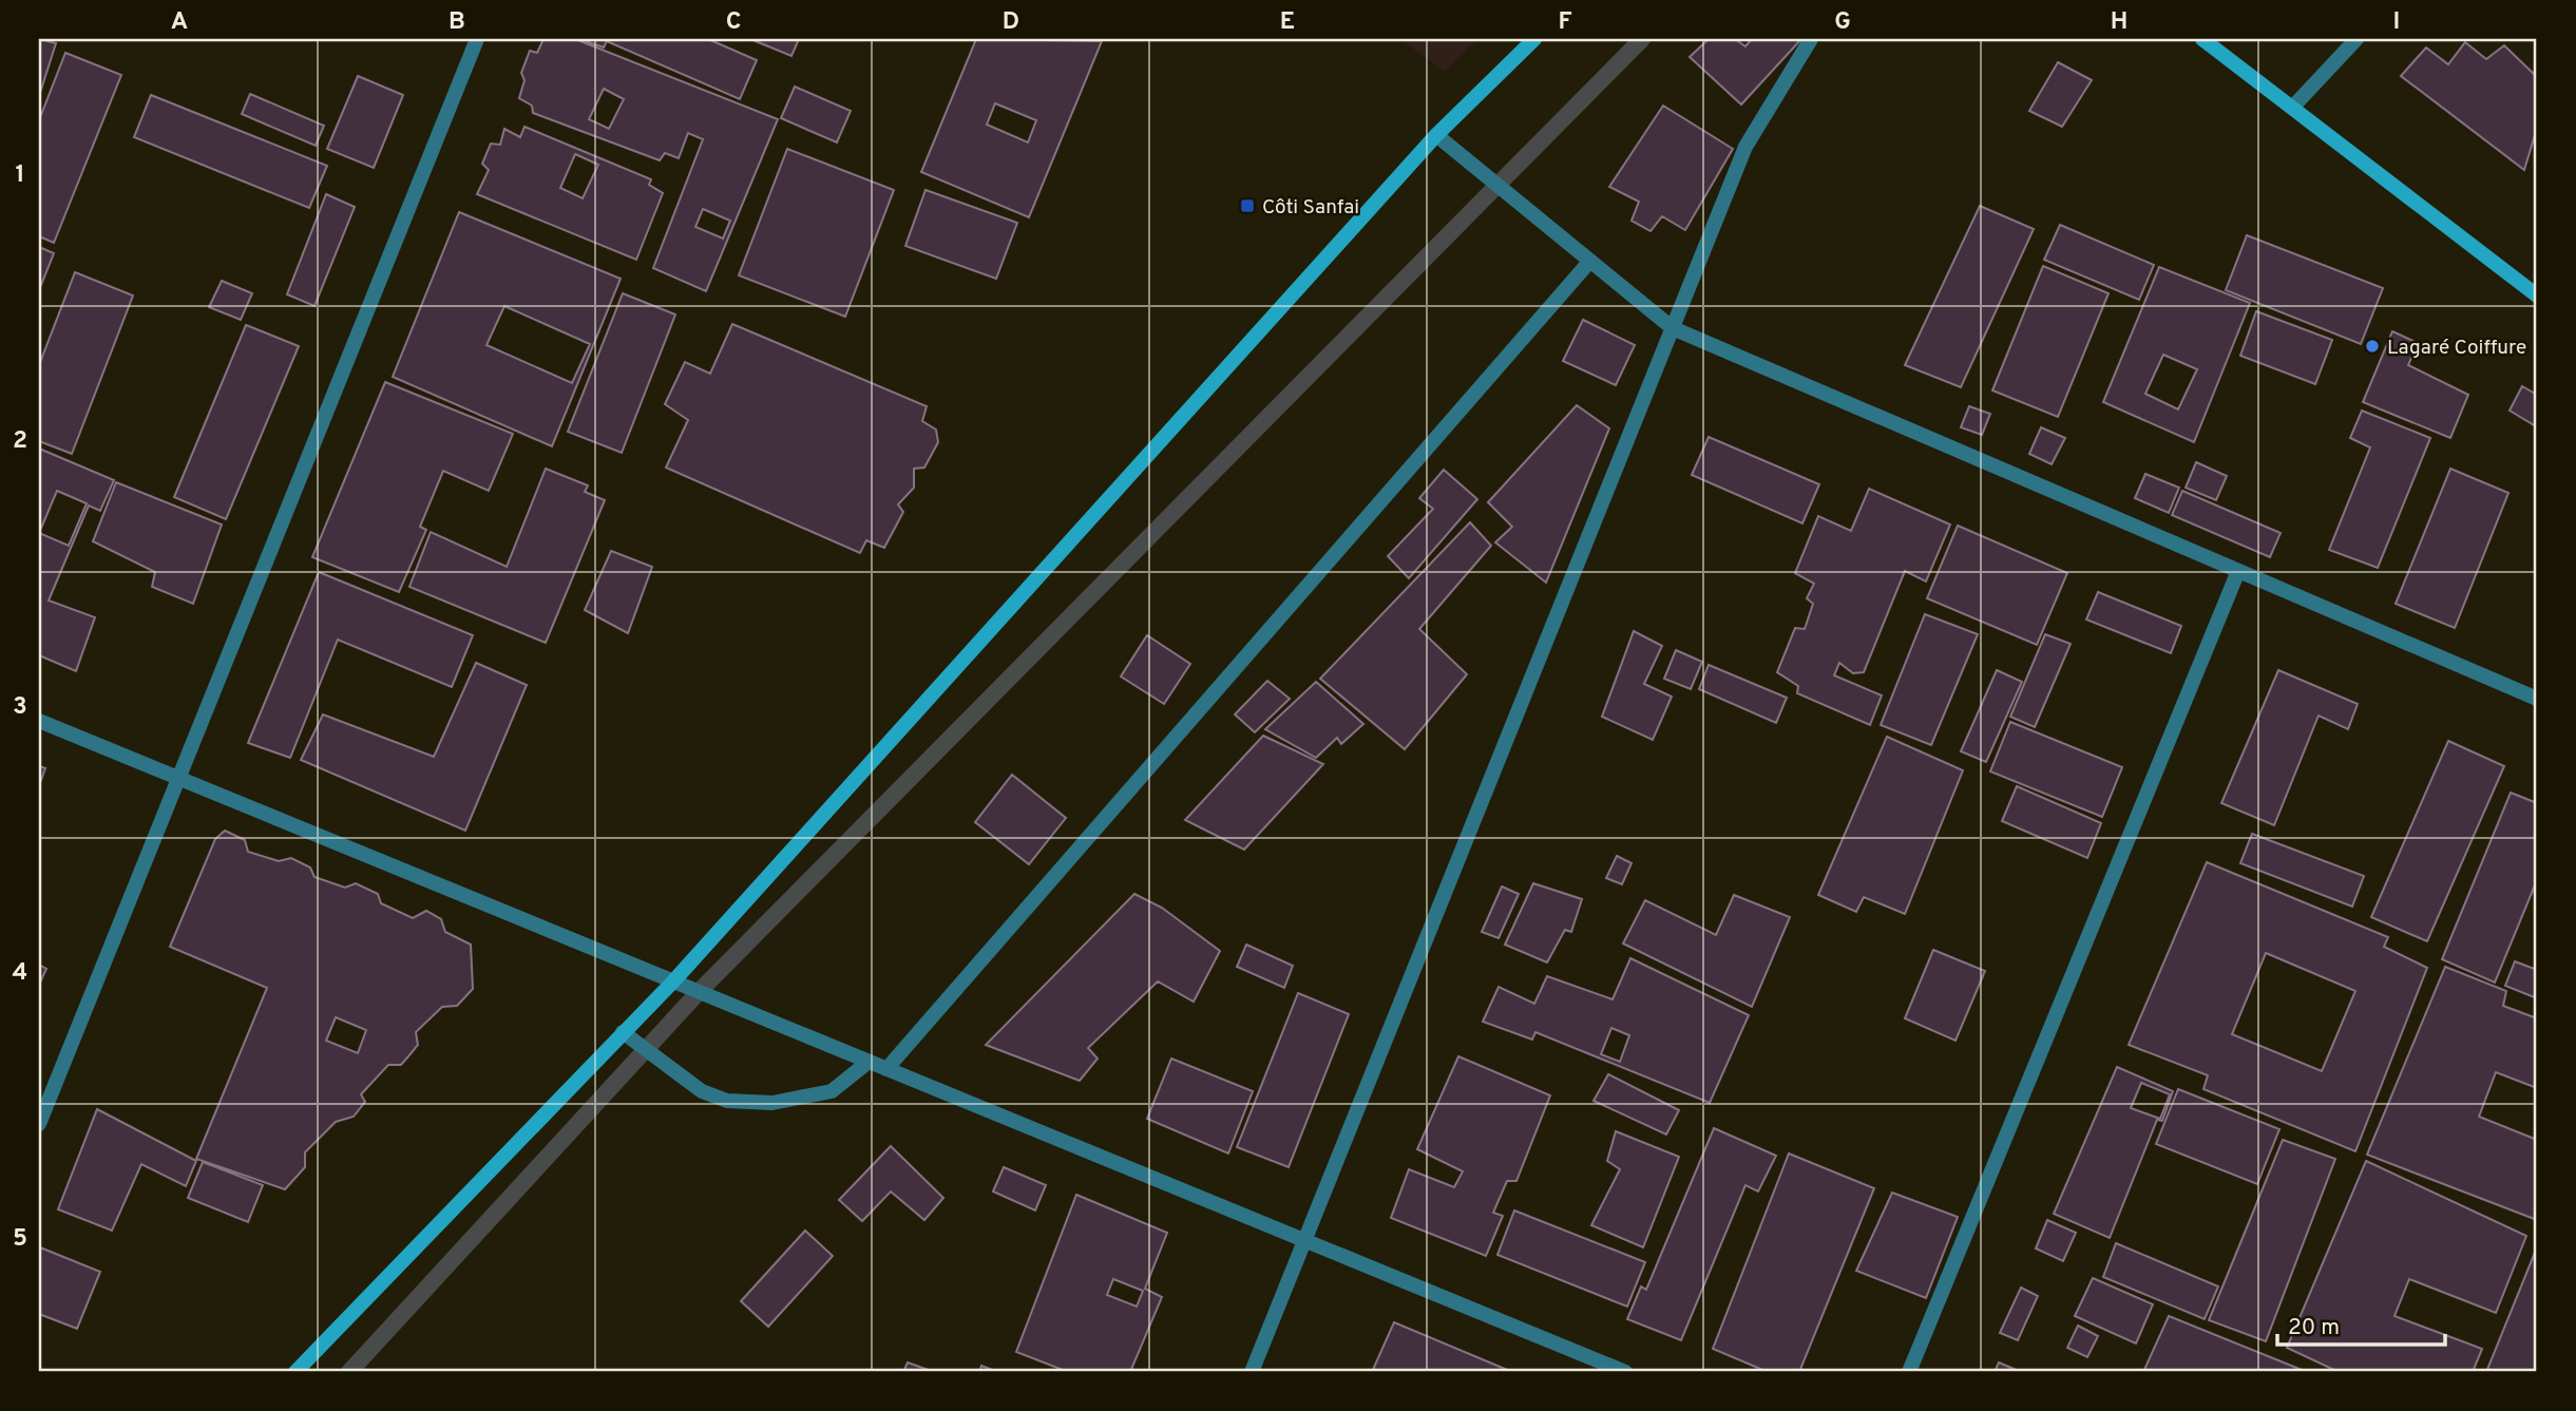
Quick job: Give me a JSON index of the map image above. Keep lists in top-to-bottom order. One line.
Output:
{"places":{"transit":["Côti Sanfai"],"other":["Lagaré Coiffure"]},"scale_bar":"20 m","grid":{"columns":["A","B","C","D","E","F","G","H","I"],"rows":["1","2","3","4","5"]}}
